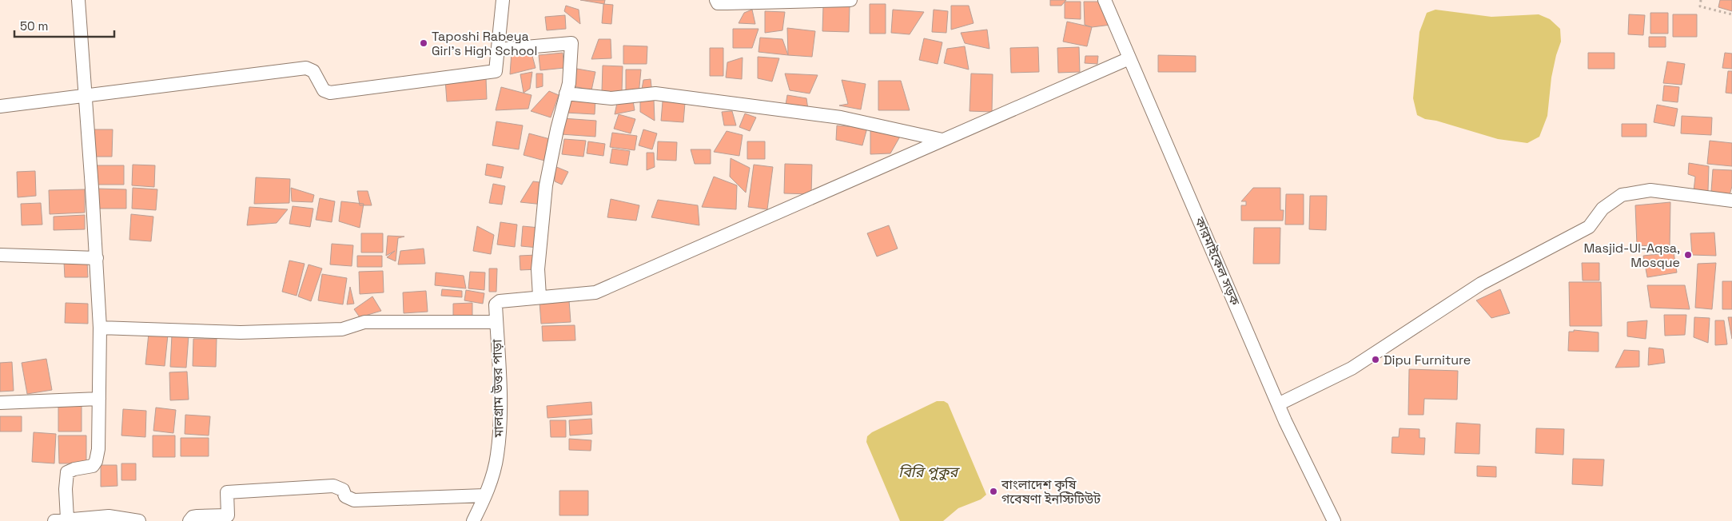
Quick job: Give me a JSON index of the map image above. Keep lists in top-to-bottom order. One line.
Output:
{"streets":{"street":["কারমাইকেল সড়ক","মালগ্রাম উত্তর পাড়া"]},"water":["বিরি পুকুর"],"places":["Taposhi Rabeya Girl's High School","Masjid-Ul-Aqsa, Mosque","Dipu Furniture","বাংলাদেশ কৃষি গবেষণা ইনস্টিটিউট"],"scale_bar":"50 m"}
